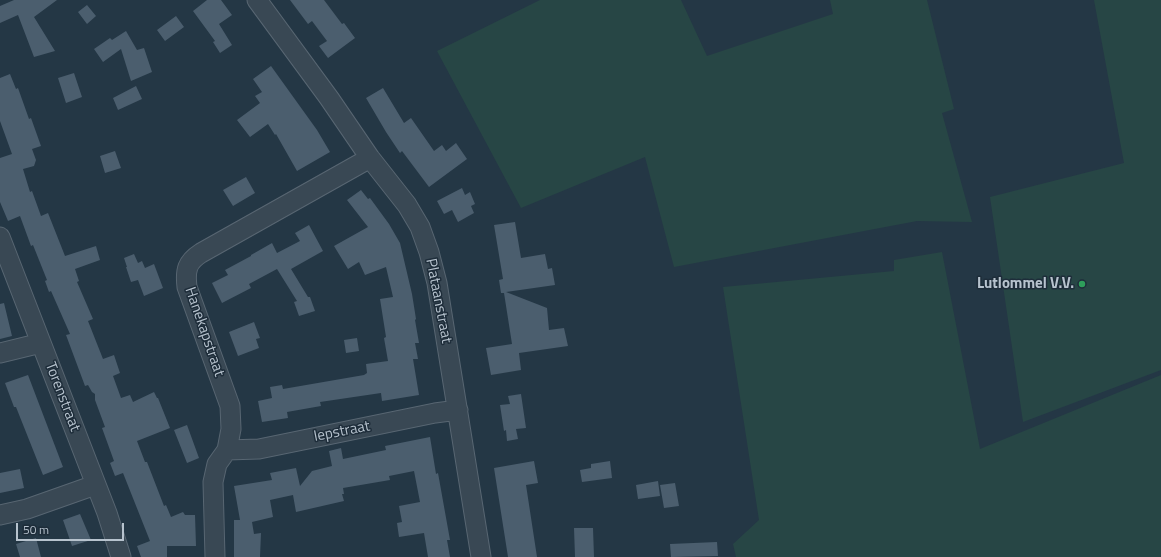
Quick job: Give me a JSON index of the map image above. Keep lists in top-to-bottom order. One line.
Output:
{"streets":{"street":["Plataanstraat","Hanekapstraat","Torenstraat","Iepstraat"]},"crossings":[["Plataanstraat","Hanekapstraat"],["Plataanstraat","Iepstraat"],["Hanekapstraat","Iepstraat"]],"places":["Lutlommel V.V."],"scale_bar":"50 m"}
